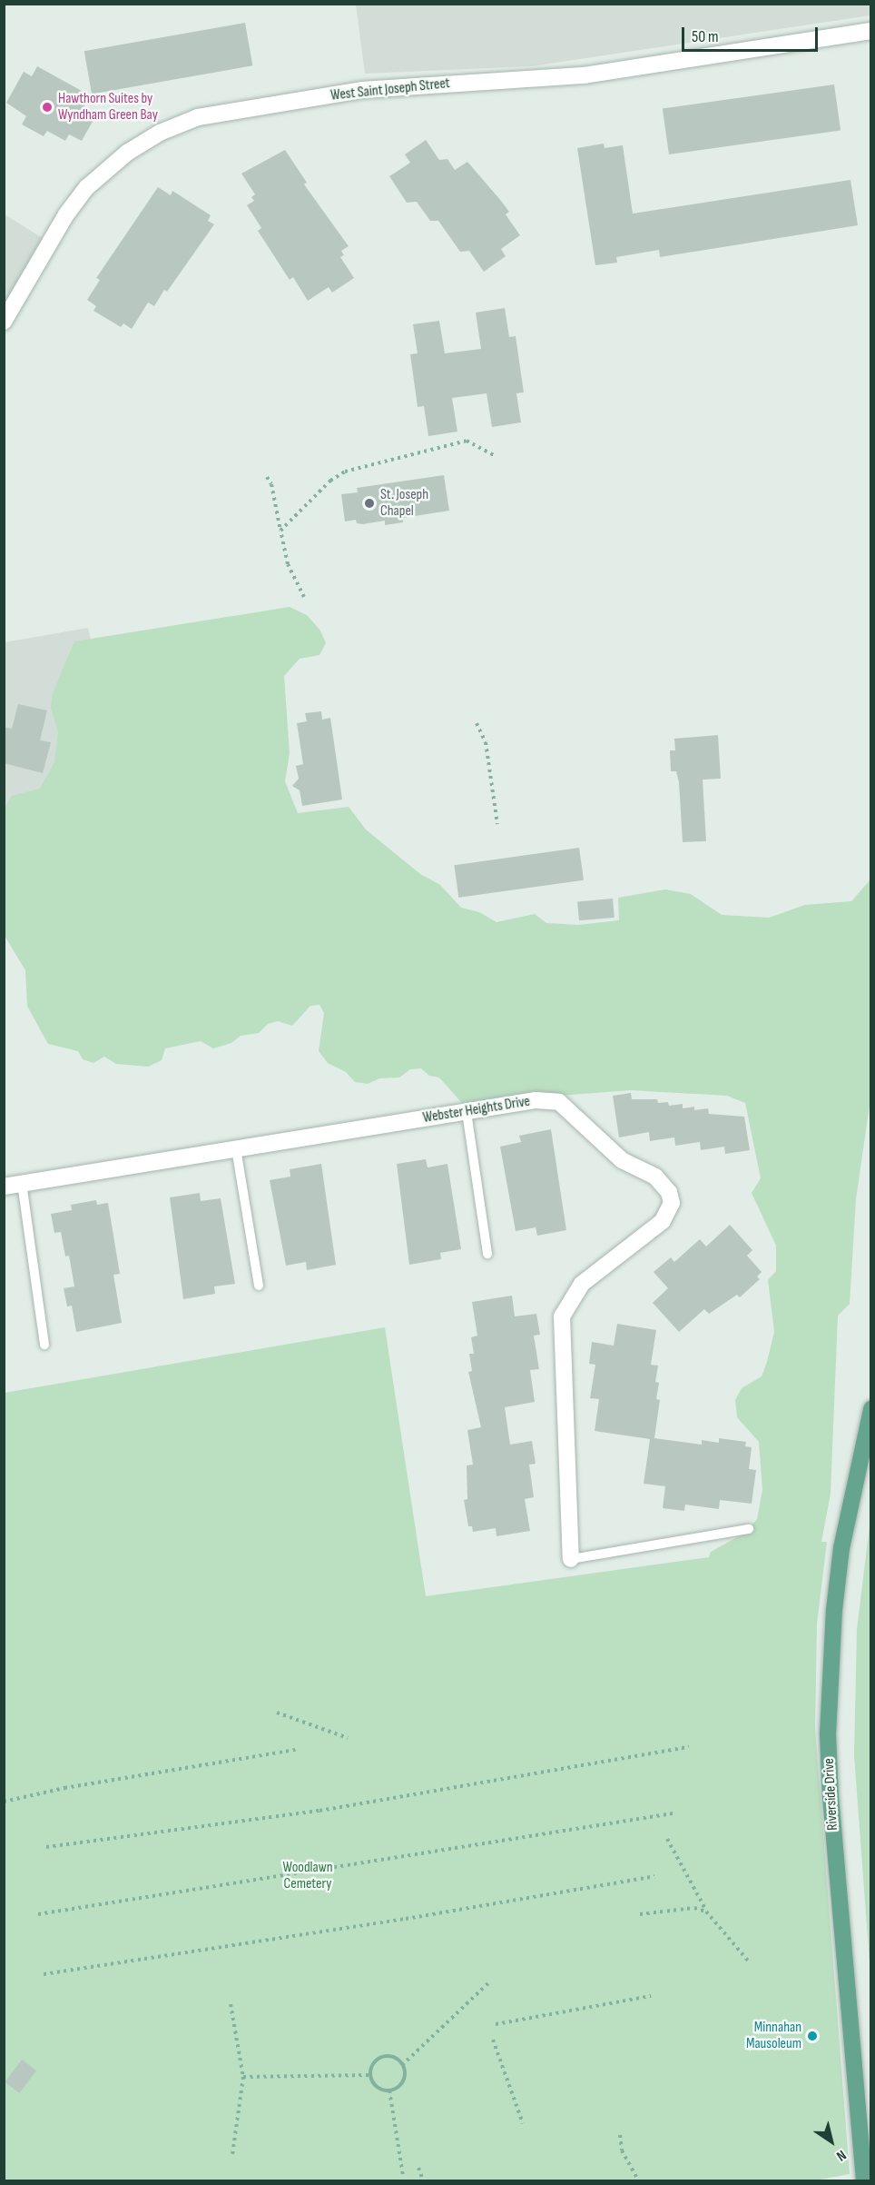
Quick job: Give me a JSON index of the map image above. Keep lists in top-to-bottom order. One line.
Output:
{"streets":{"main road":["Riverside Drive"],"street":["West Saint Joseph Street","Webster Heights Drive"]},"parks":["Woodlawn Cemetery"],"places":["Hawthorn Suites by Wyndham Green Bay","St. Joseph Chapel","Minnahan Mausoleum"],"scale_bar":"50 m","north":"bottom right"}
